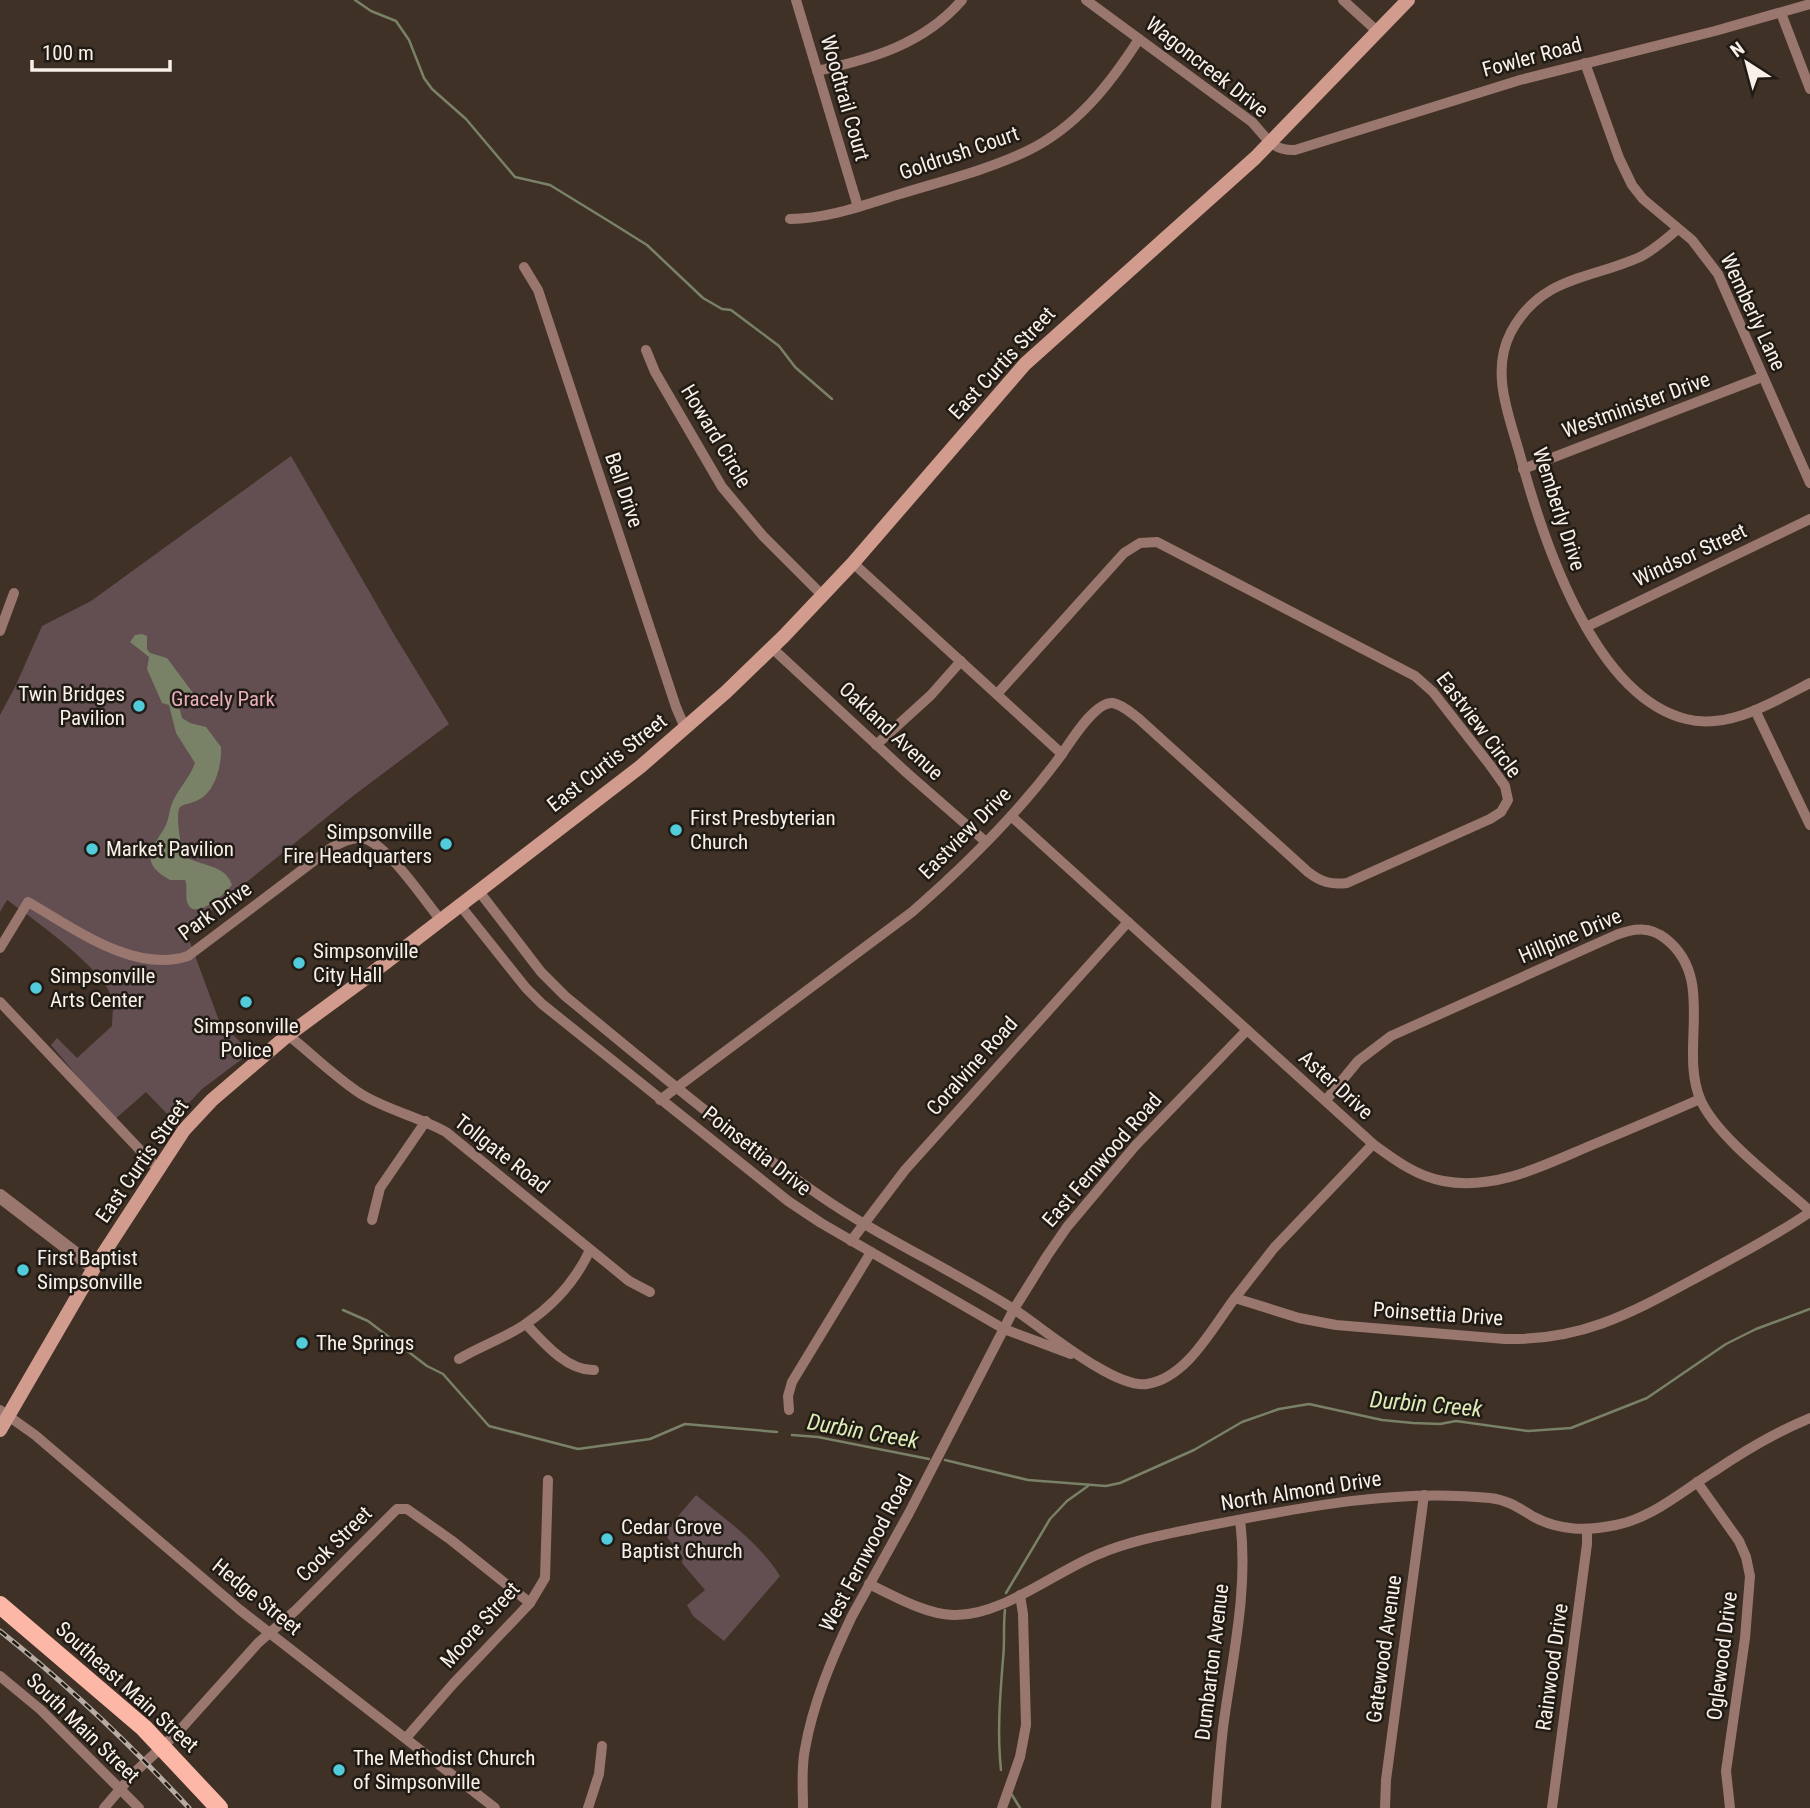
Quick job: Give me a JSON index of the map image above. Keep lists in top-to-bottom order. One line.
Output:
{"streets":{"main road":["East Curtis Street","Southeast Main Street"],"street":["Fowler Road","Wagoncreek Drive","Woodtrail Court","Goldrush Court","Wemberly Lane","Westminister Drive","Howard Circle","Bell Drive","Wemberly Drive","Windsor Street","Eastview Circle","Oakland Avenue","Eastview Drive","Park Drive","Hillpine Drive","Coralvine Road","Aster Drive","Poinsettia Drive","Tollgate Road","East Fernwood Road","North Almond Drive","Cook Street","West Fernwood Road","Hedge Street","Moore Street","Gatewood Avenue","Oglewood Drive","Dumbarton Avenue","Rainwood Drive","South Main Street"]},"crossings":[["Fowler Road","Wagoncreek Drive"],["Fowler Road","Wemberly Lane"],["Fowler Road","East Curtis Street"],["Wagoncreek Drive","Goldrush Court"],["Wagoncreek Drive","East Curtis Street"],["Woodtrail Court","Goldrush Court"],["Wemberly Lane","Westminister Drive"],["Wemberly Lane","Wemberly Drive"],["East Curtis Street","Howard Circle"],["East Curtis Street","Bell Drive"],["East Curtis Street","Oakland Avenue"],["East Curtis Street","Park Drive"],["East Curtis Street","Poinsettia Drive"],["East Curtis Street","Tollgate Road"],["East Curtis Street","Hedge Street"],["Westminister Drive","Wemberly Drive"],["Wemberly Drive","Windsor Street"],["Eastview Circle","Eastview Drive"],["Oakland Avenue","Eastview Drive"],["Eastview Drive","Aster Drive"],["Eastview Drive","Poinsettia Drive"],["Hillpine Drive","Aster Drive"],["Hillpine Drive","Poinsettia Drive"],["Coralvine Road","Aster Drive"],["Coralvine Road","Poinsettia Drive"],["Aster Drive","East Fernwood Road"],["Poinsettia Drive","East Fernwood Road"],["Poinsettia Drive","West Fernwood Road"],["East Fernwood Road","West Fernwood Road"],["North Almond Drive","West Fernwood Road"],["North Almond Drive","Gatewood Avenue"],["North Almond Drive","Oglewood Drive"],["North Almond Drive","Dumbarton Avenue"],["North Almond Drive","Rainwood Drive"],["Cook Street","Hedge Street"],["Cook Street","Moore Street"],["Hedge Street","Moore Street"]],"water":["Durbin Creek"],"parks":["Gracely Park"],"places":["Twin Bridges Pavilion","First Presbyterian Church","Simpsonville Fire Headquarters","Market Pavilion","Simpsonville City Hall","Simpsonville Arts Center","Simpsonville Police","First Baptist Simpsonville","The Springs","Cedar Grove Baptist Church","The Methodist Church of Simpsonville"],"scale_bar":"100 m","north":"top left"}
